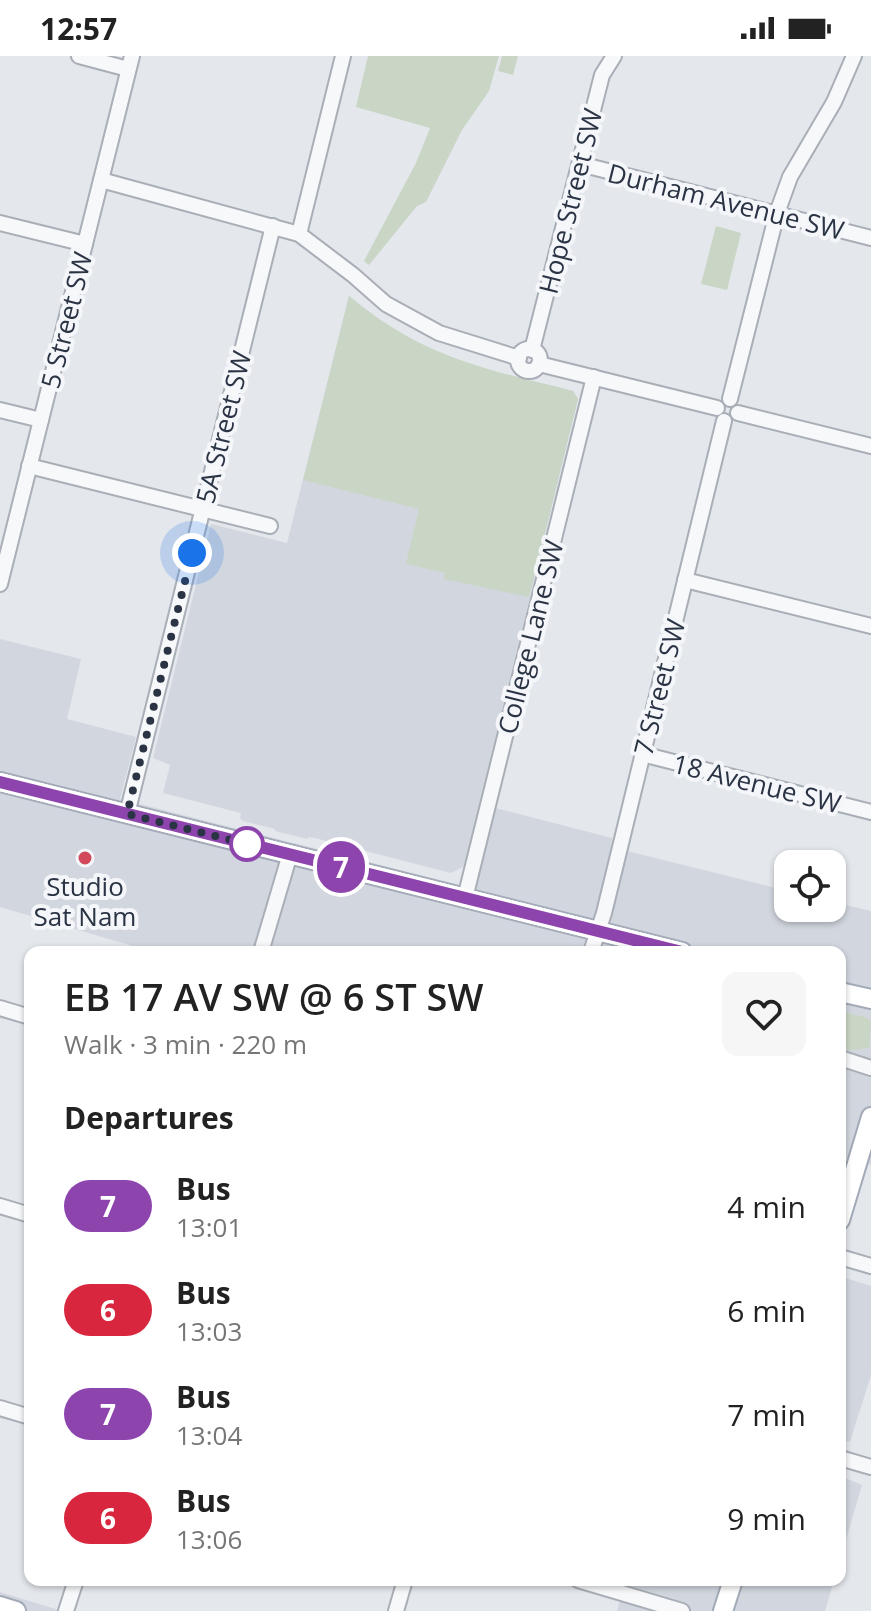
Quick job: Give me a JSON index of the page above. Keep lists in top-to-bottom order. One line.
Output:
{"streets":{"street":["Hope Street SW","Durham Avenue SW","5 Street SW","5A Street SW","College Lane SW","7 Street SW","18 Avenue SW"]},"crossings":[["Hope Street SW","Durham Avenue SW"],["Durham Avenue SW","7 Street SW"],["7 Street SW","18 Avenue SW"]],"places":["Studio Sat Nam"],"lines":["bus line 7"],"page":{"status":"12:57","on_map":"7","heading":[["EB 17 AV SW @ 6 ST SW","Walk · 3 min · 220 m"],"Departures"],"list":[{"mark":"7","name":"Bus","note":"13:01","value":"4 min"},{"mark":"6","name":"Bus","note":"13:03","value":"6 min"},{"mark":"7","name":"Bus","note":"13:04","value":"7 min"},{"mark":"6","name":"Bus","note":"13:06","value":"9 min"}]}}
